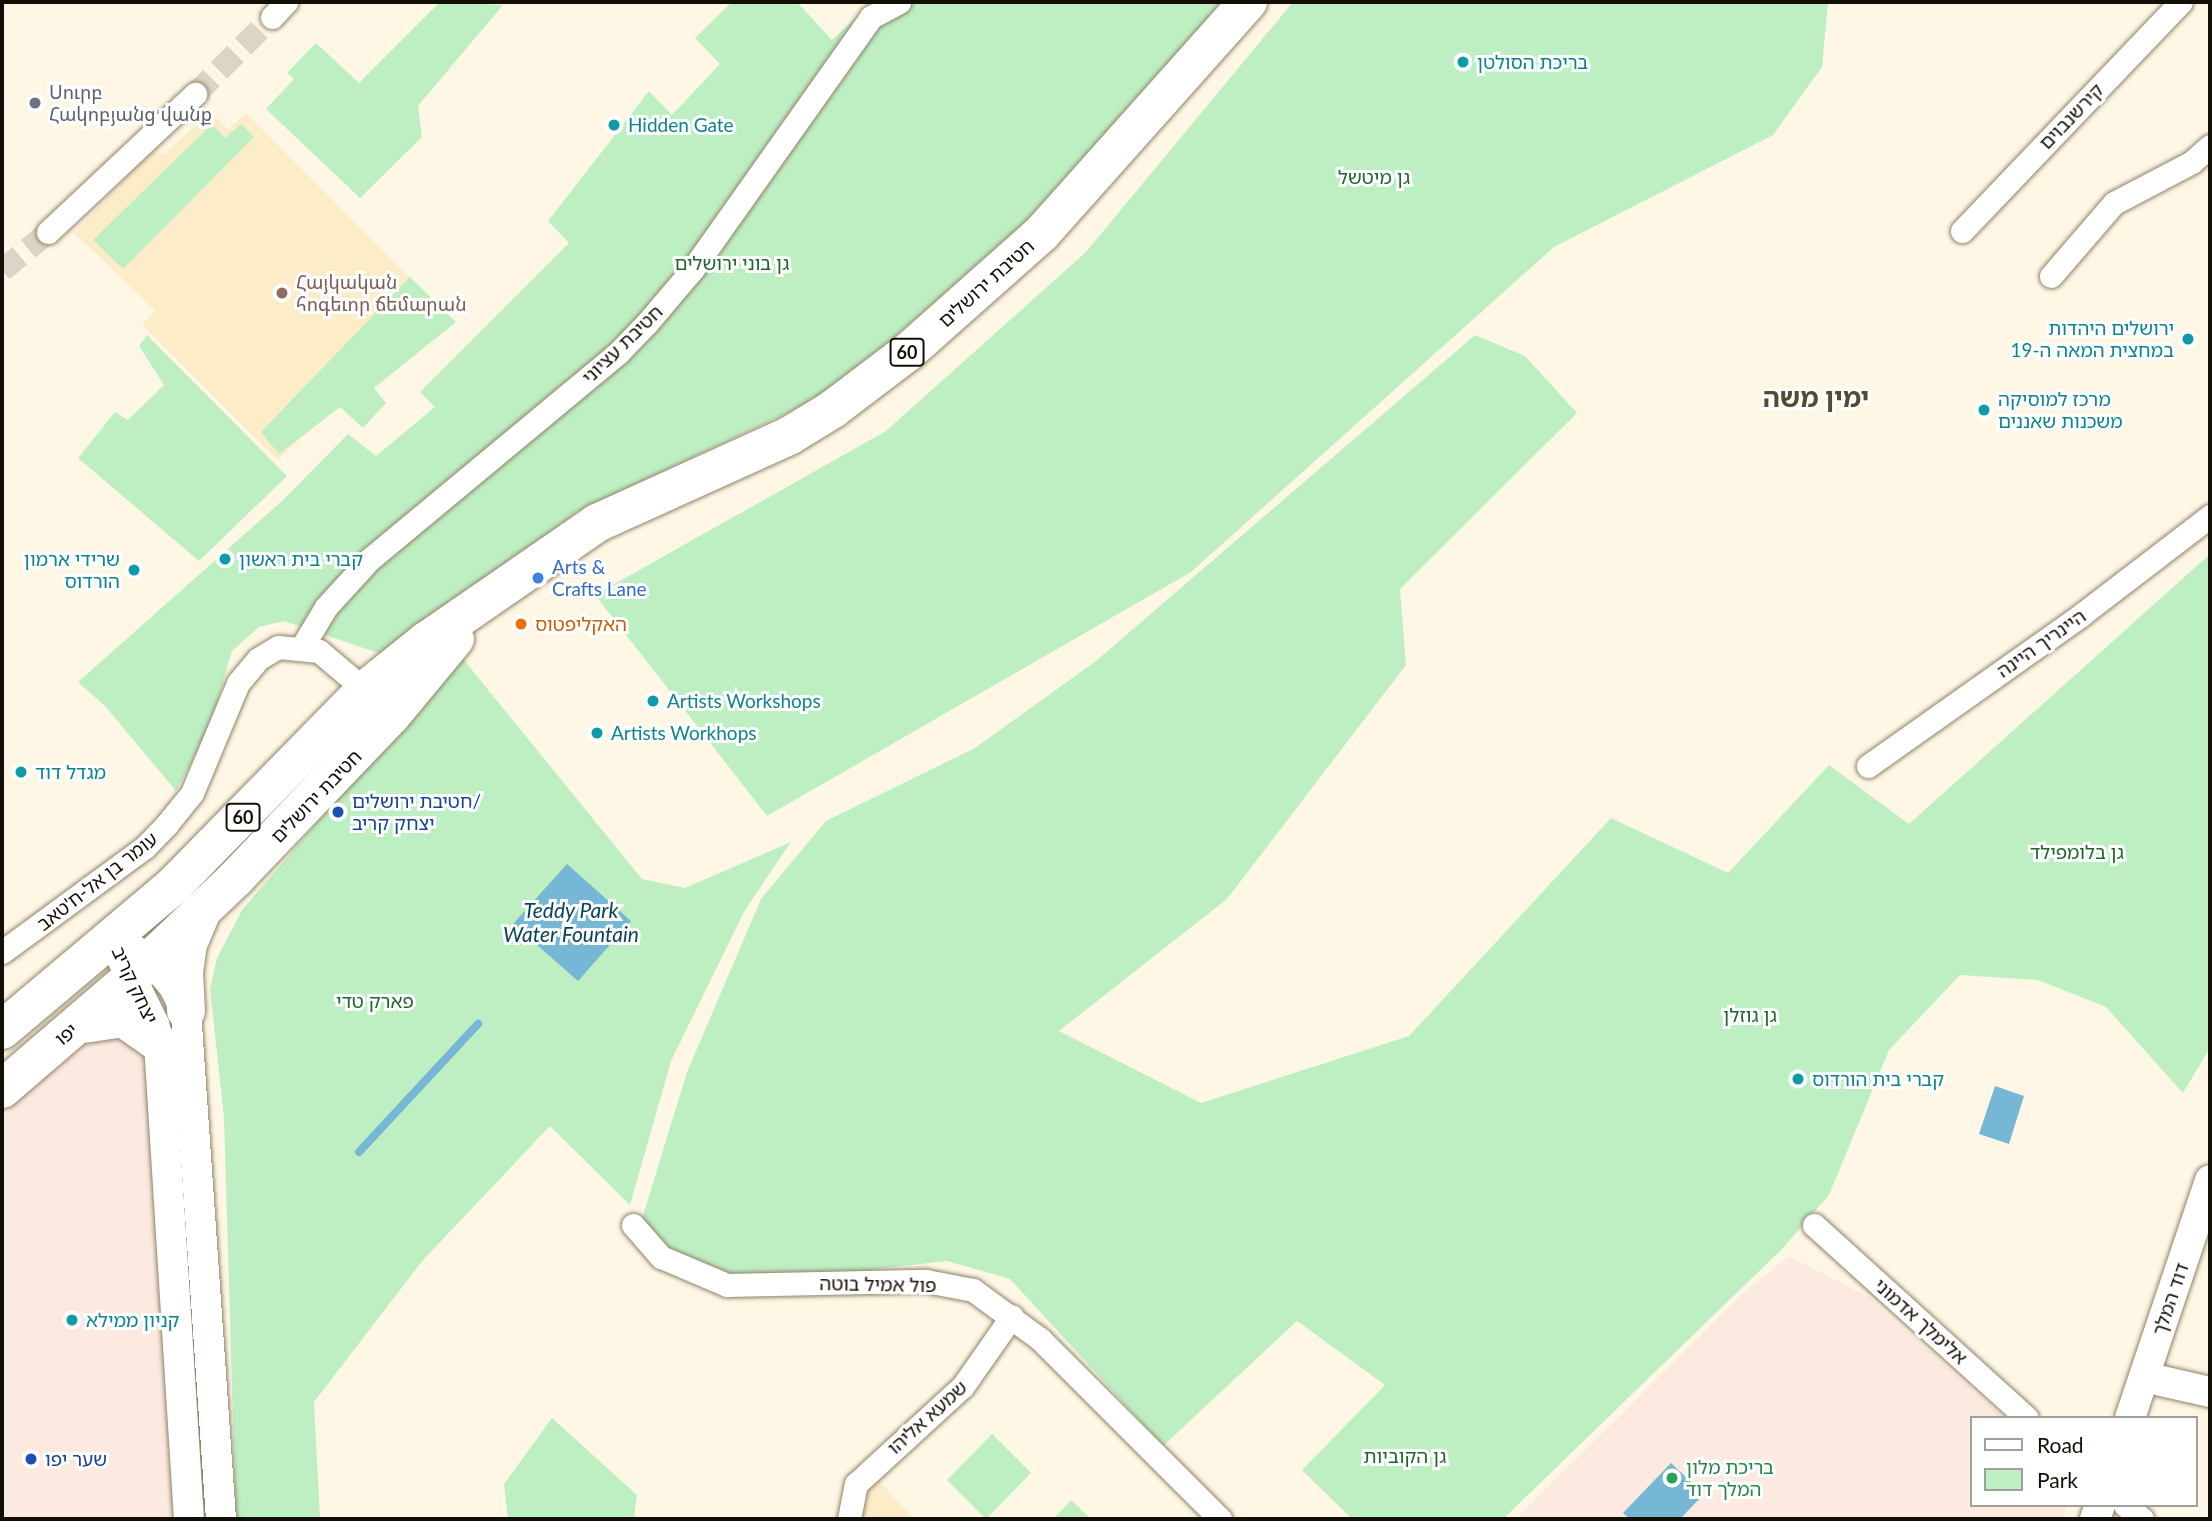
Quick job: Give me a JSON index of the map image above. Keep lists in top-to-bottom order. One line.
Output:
{"streets":{"highway":["חטיבת ירושלים","60","יפו"],"street":["קירשנבוים","חטיבת עציוני","היינריך היינה","עומר בן אל-ח'טאב","יצחק קריב","פול אמיל בוטה","דוד המלך","אלימלך אדמוני","שמעא אליהו"]},"crossings":[["חטיבת ירושלים","60"],["חטיבת ירושלים","יצחק קריב"],["חטיבת ירושלים","יפו"],["חטיבת עציוני","עומר בן אל-ח'טאב"],["60","יצחק קריב"],["יצחק קריב","יפו"],["פול אמיל בוטה","שמעא אליהו"]],"districts":["ימין משה"],"water":["Teddy Park Water Fountain"],"parks":["גן מיטשל","גן בוני ירושלים","גן בלומפילד","פארק טדי","גן גוזלן","גן הקוביות"],"places":["בריכת הסולטן","Սուրբ Հակոբյանց վանք","Hidden Gate","Հայկական հոգեւոր ճեմարան","ירושלים היהדות במחצית המאה ה-19","מרכז למוסיקה משכנות שאננים","קברי בית ראשון","שרידי ארמון הורדוס","Arts & Crafts Lane","האקליפטוס","Artists Workshops","Artists Workhops","מגדל דוד","חטיבת ירושלים/ יצחק קריב","קברי בית הורדוס","קניון ממילא","שער יפו","בריכת מלון המלך דוד"],"legend":["Road","Park"]}
